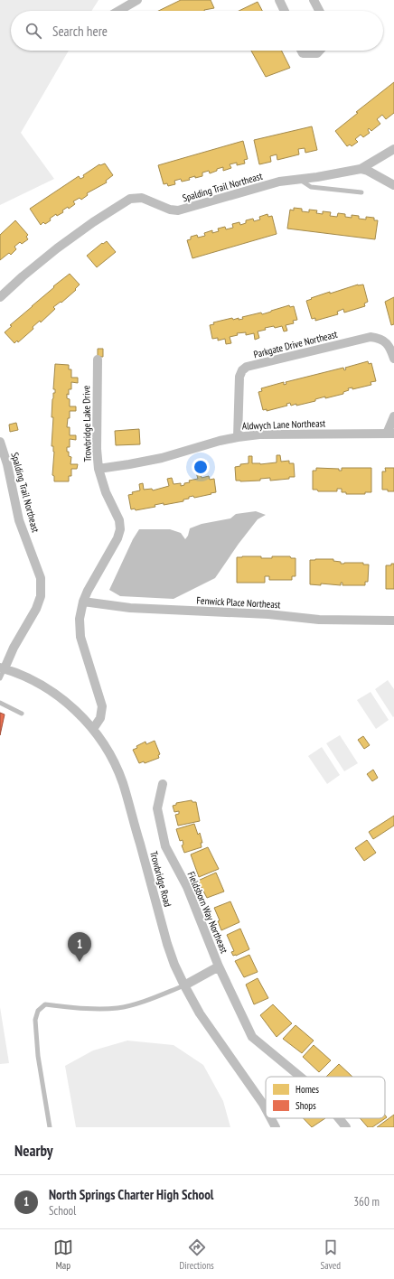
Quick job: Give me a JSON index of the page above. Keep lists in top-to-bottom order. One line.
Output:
{"streets":{"street":["Spalding Trail Northeast","Parkgate Drive Northeast","Trowbridge Lake Drive","Aldwych Lane Northeast","Fenwick Place Northeast","Trowbridge Road","Fieldsborn Way Northeast"]},"crossings":[["Spalding Trail Northeast","Trowbridge Road"],["Parkgate Drive Northeast","Aldwych Lane Northeast"],["Trowbridge Lake Drive","Aldwych Lane Northeast"],["Trowbridge Lake Drive","Fenwick Place Northeast"],["Trowbridge Lake Drive","Trowbridge Road"],["Trowbridge Road","Fieldsborn Way Northeast"]],"legend":["Homes","Shops"],"page":{"search":"Search here","pins":"1","heading":"Nearby","list":[{"mark":"1","name":"North Springs Charter High School","note":"School","value":"360 m"}],"nav":["Map","Directions","Saved"]}}
